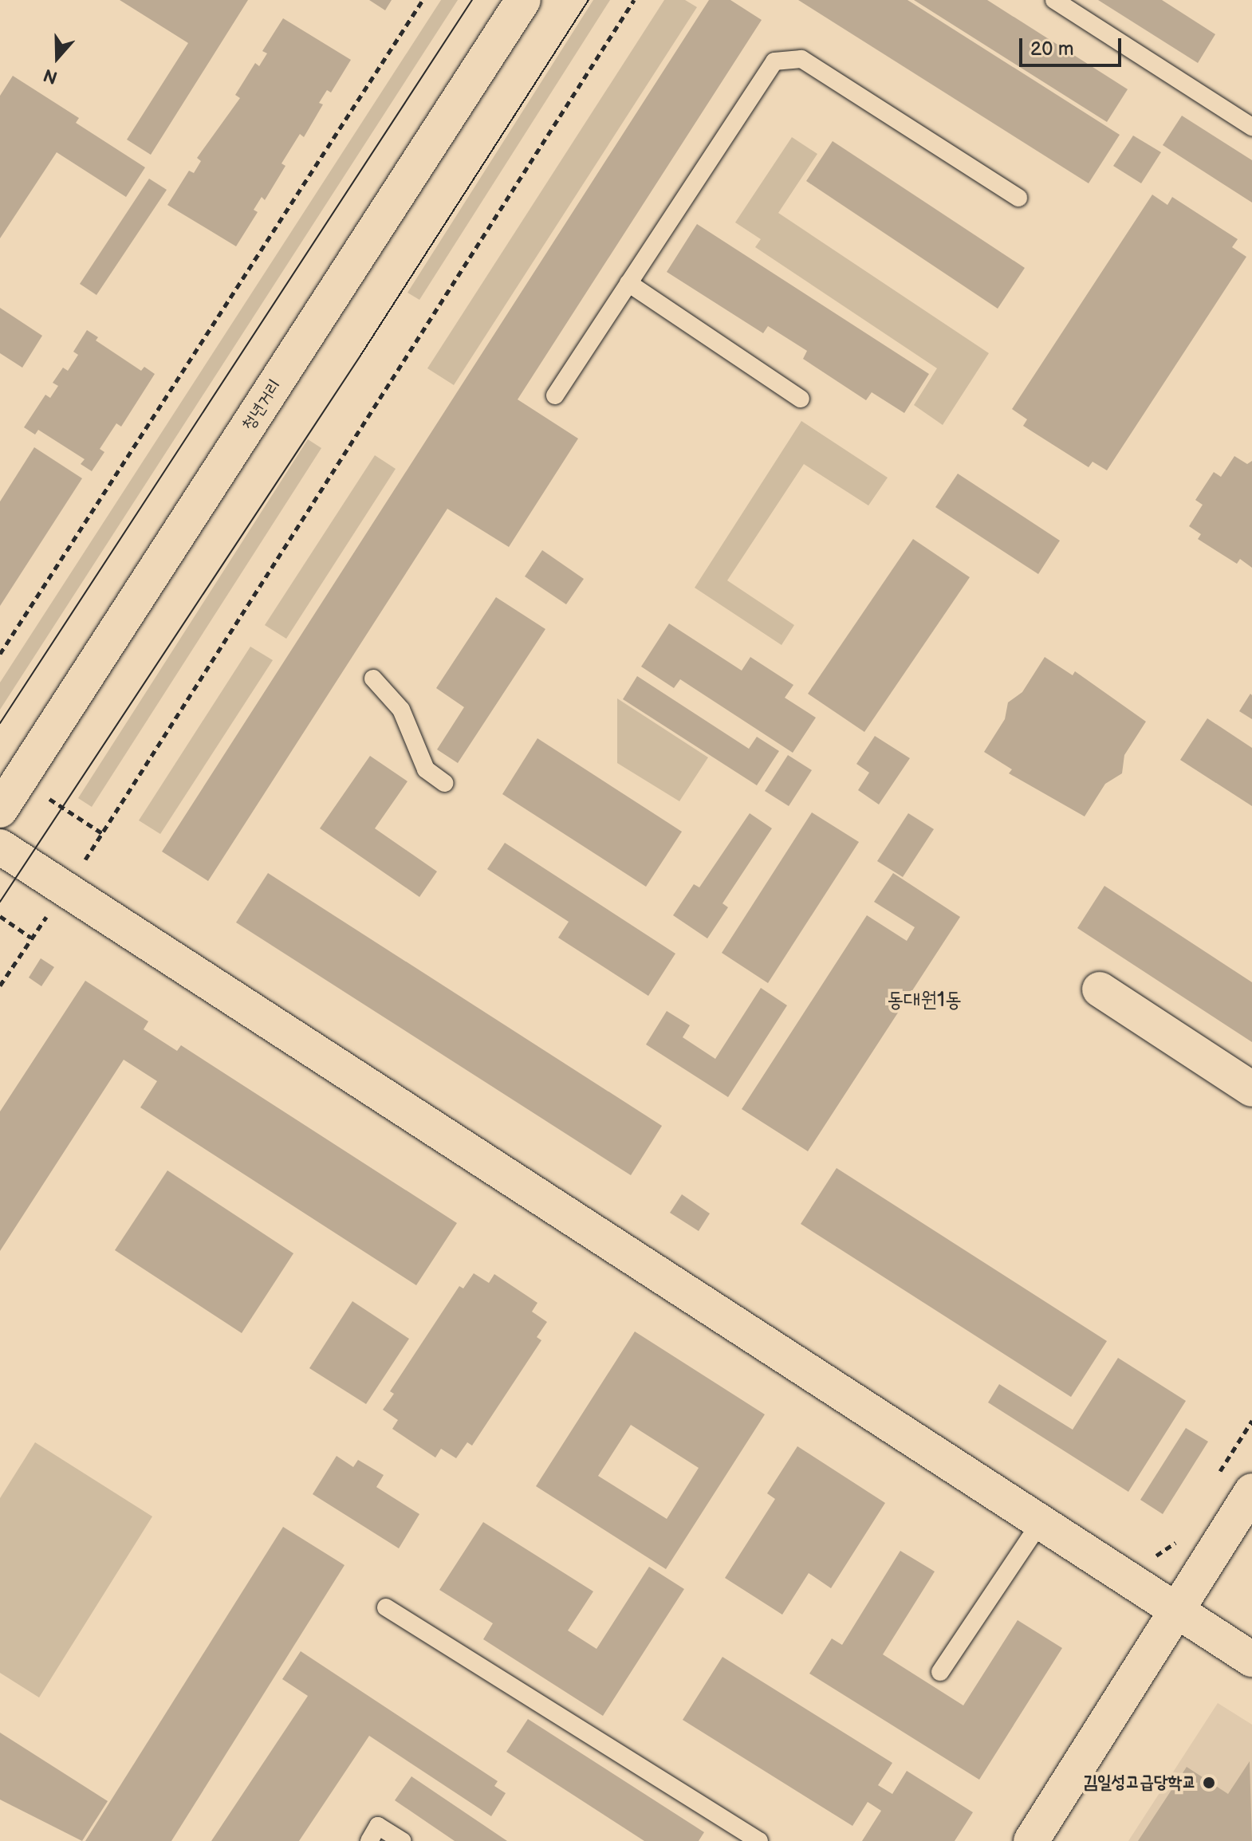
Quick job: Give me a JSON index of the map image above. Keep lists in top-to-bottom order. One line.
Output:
{"streets":{"main road":["청년거리"]},"districts":["동대원1동"],"places":["김일성고급당학교"],"scale_bar":"20 m","north":"bottom"}
